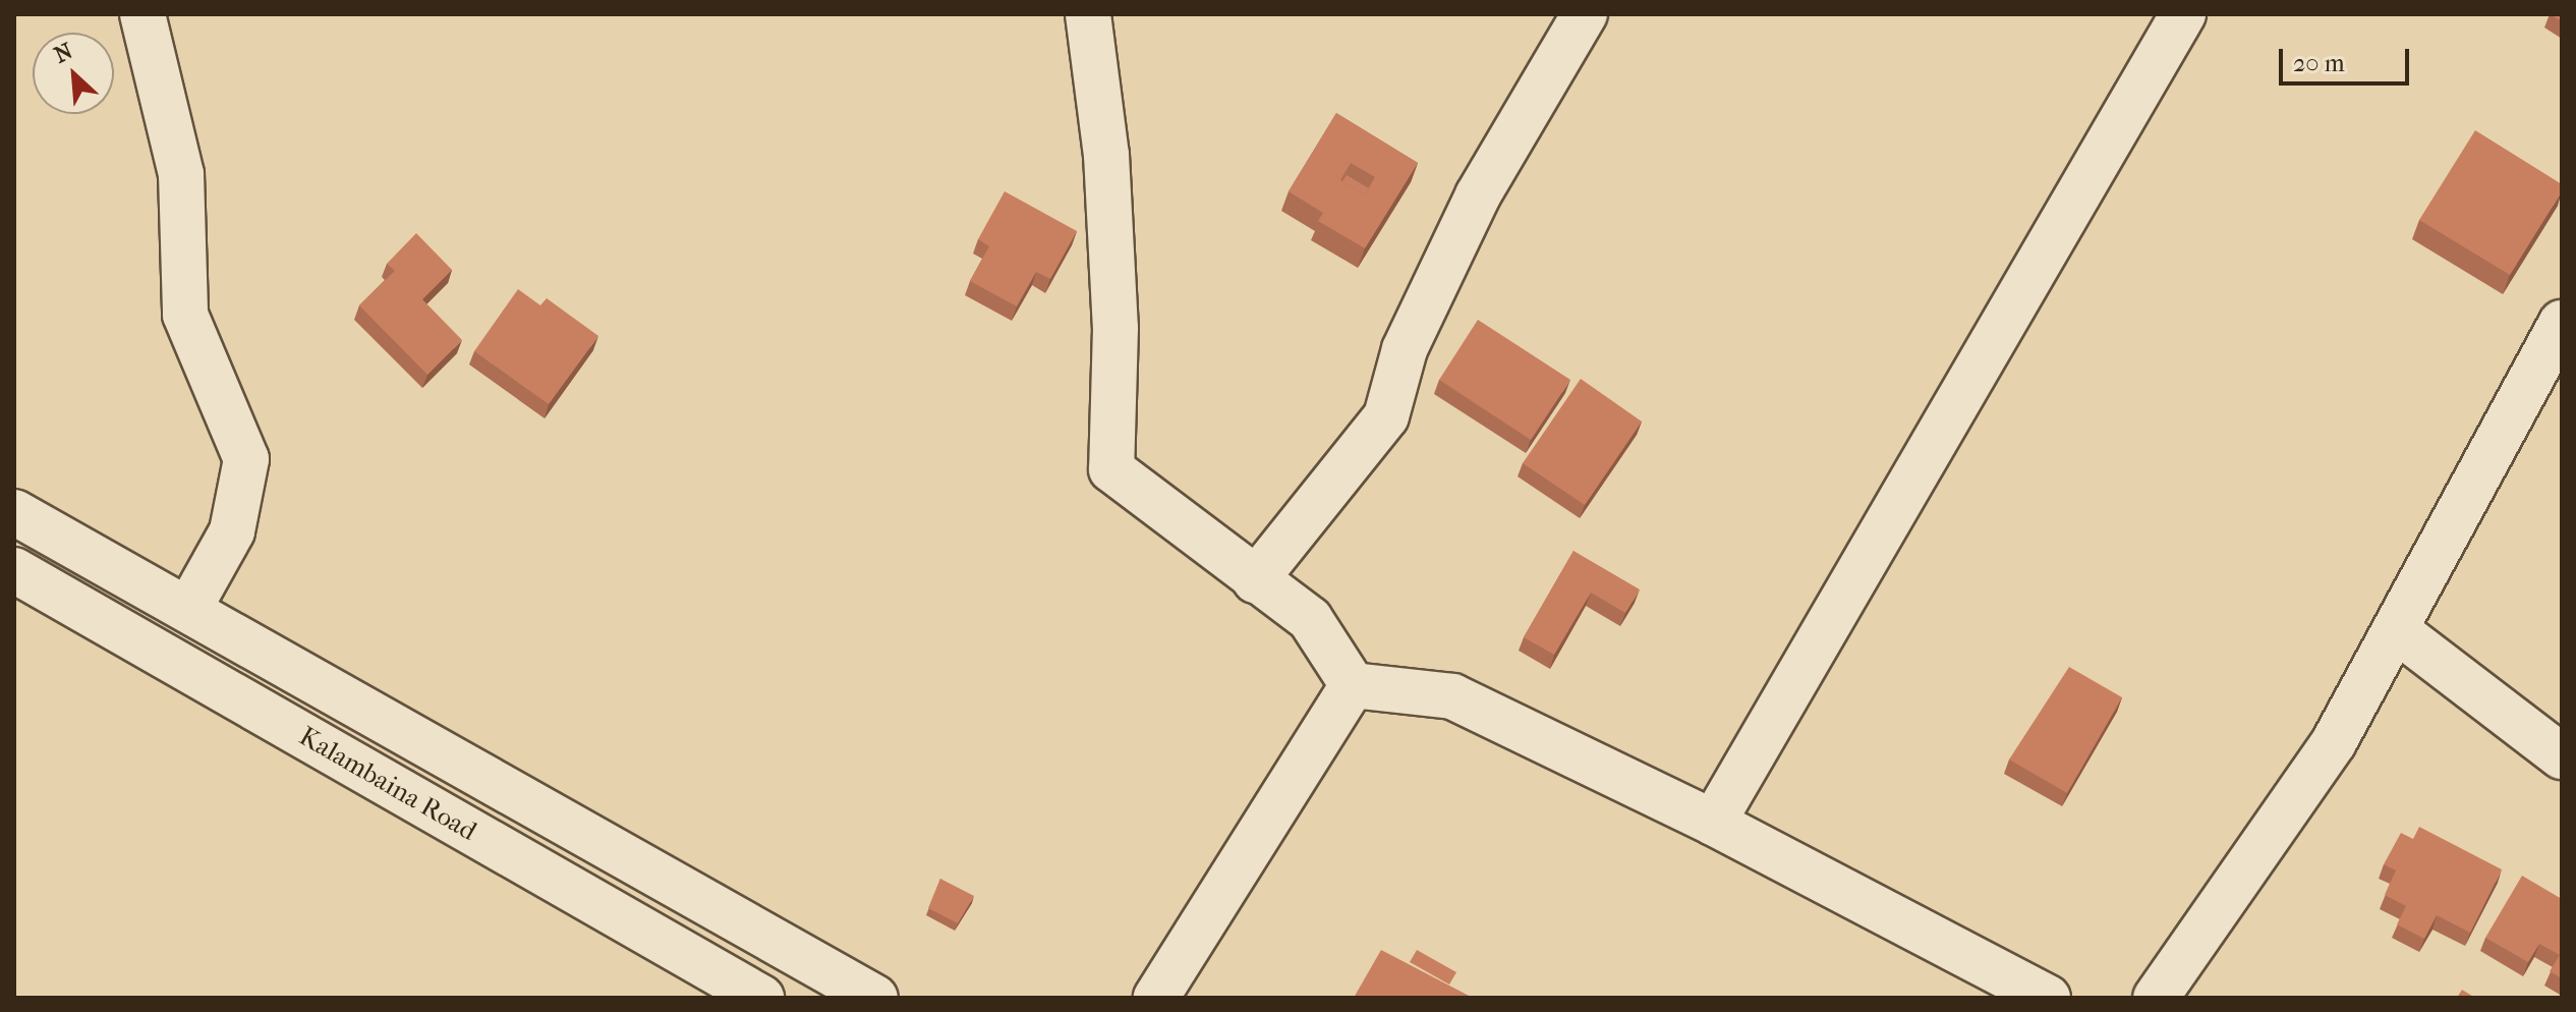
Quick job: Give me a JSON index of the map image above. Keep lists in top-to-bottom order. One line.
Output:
{"streets":{"street":["Kalambaina Road"]},"scale_bar":"20 m","north":"top left"}
